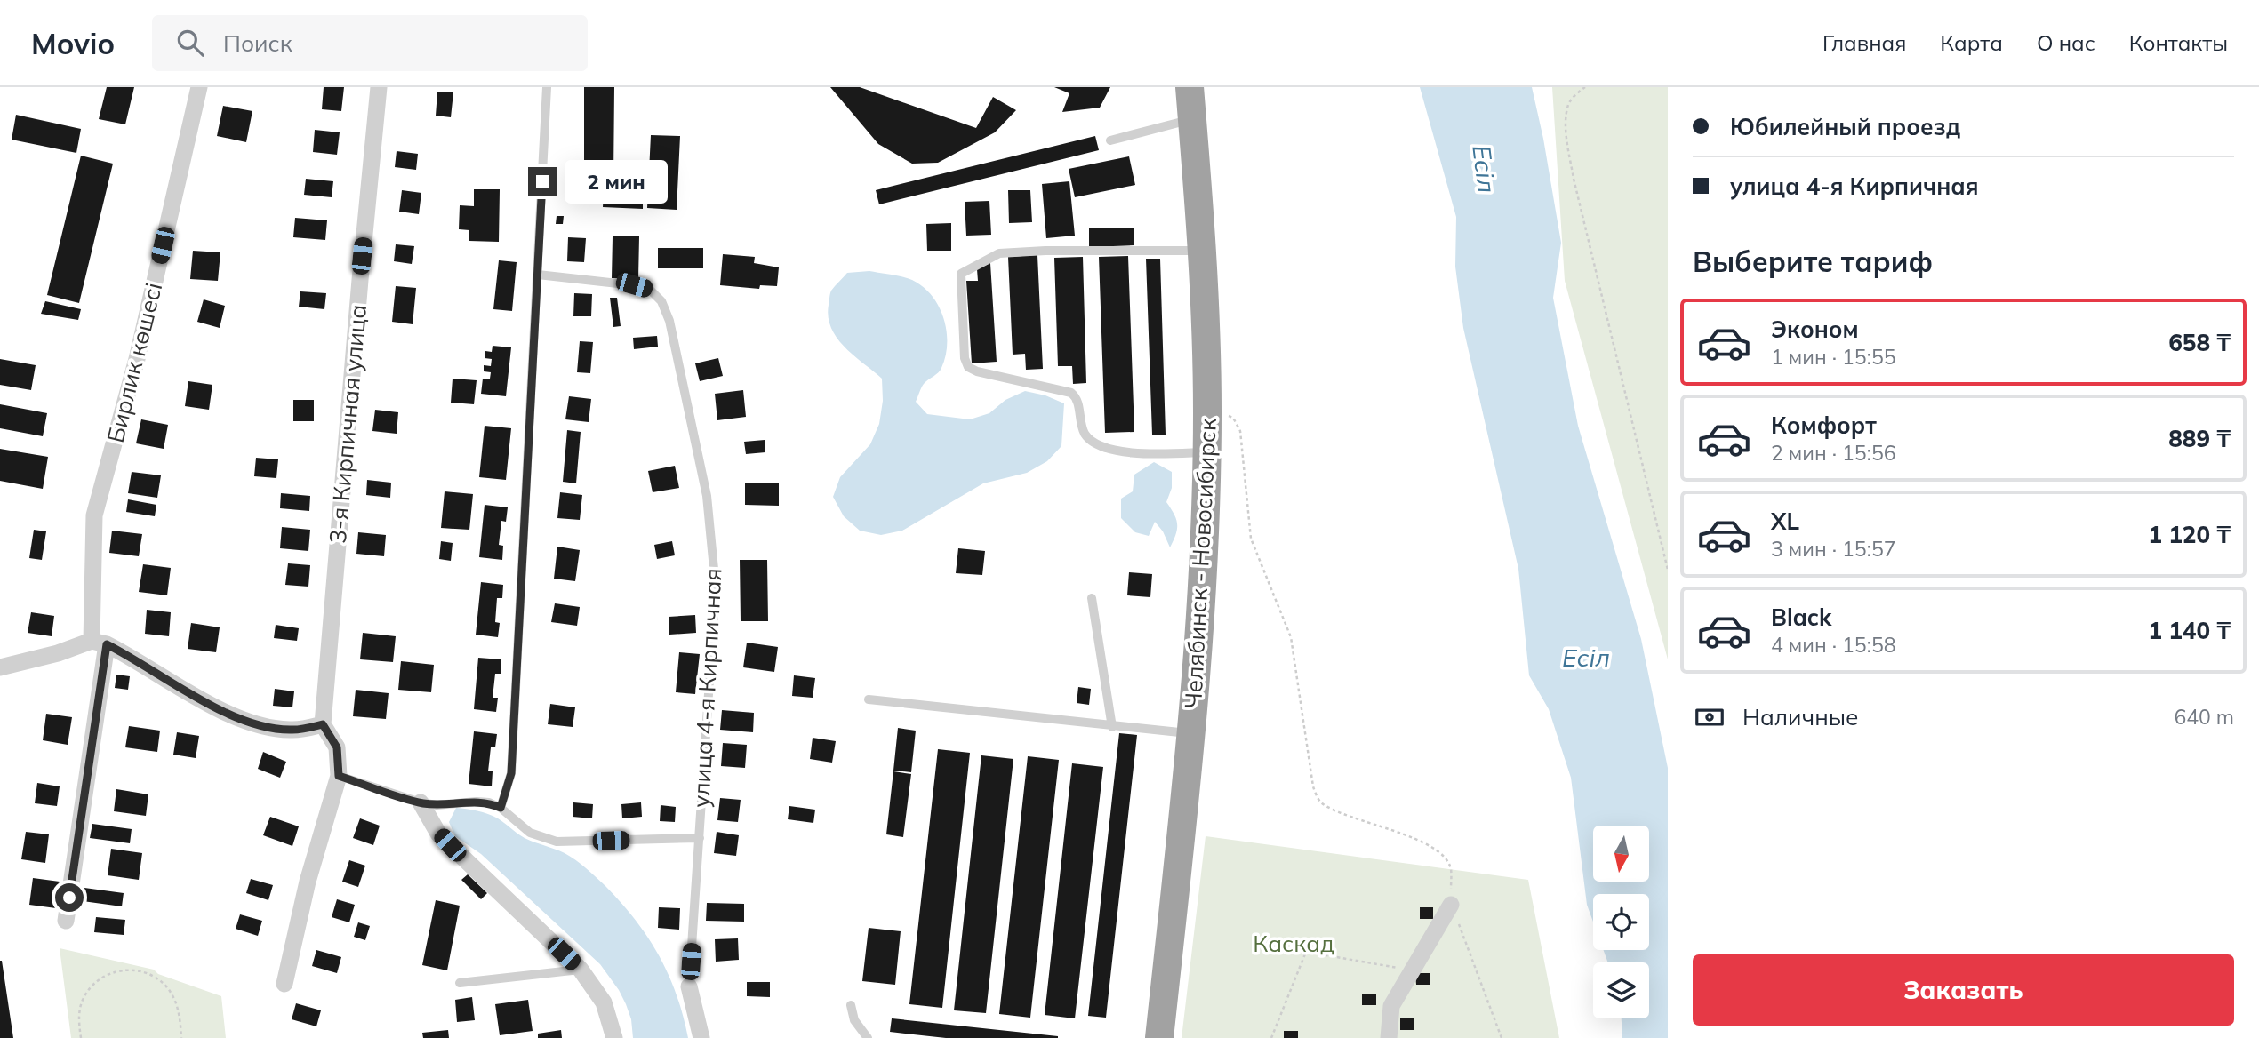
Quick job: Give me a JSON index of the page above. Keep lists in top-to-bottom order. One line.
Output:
{"streets":{"highway":["Челябинск - Новосибирск"],"street":["Бирлик көшесі","3-я Кирпичная улица"],"lane":["улица 4-я Кирпичная"]},"water":["Есіл"],"parks":["Каскад"],"north":"bottom","page":{"header":"Movio","search":"Поиск","nav":["Главная","Карта","О нас","Контакты"],"banner":["Юбилейный проезд","улица 4-я Кирпичная"],"bubble":"2 мин","heading":"Выберите тариф","list":[{"name":"Эконом","note":"1 мин · 15:55","value":"658 ₸"},{"name":"Комфорт","note":"2 мин · 15:56","value":"889 ₸"},{"name":"XL","note":"3 мин · 15:57","value":"1 120 ₸"},{"name":"Black","note":"4 мин · 15:58","value":"1 140 ₸"}],"pay":["Наличные","640 m"],"buttons":"Заказать"}}
